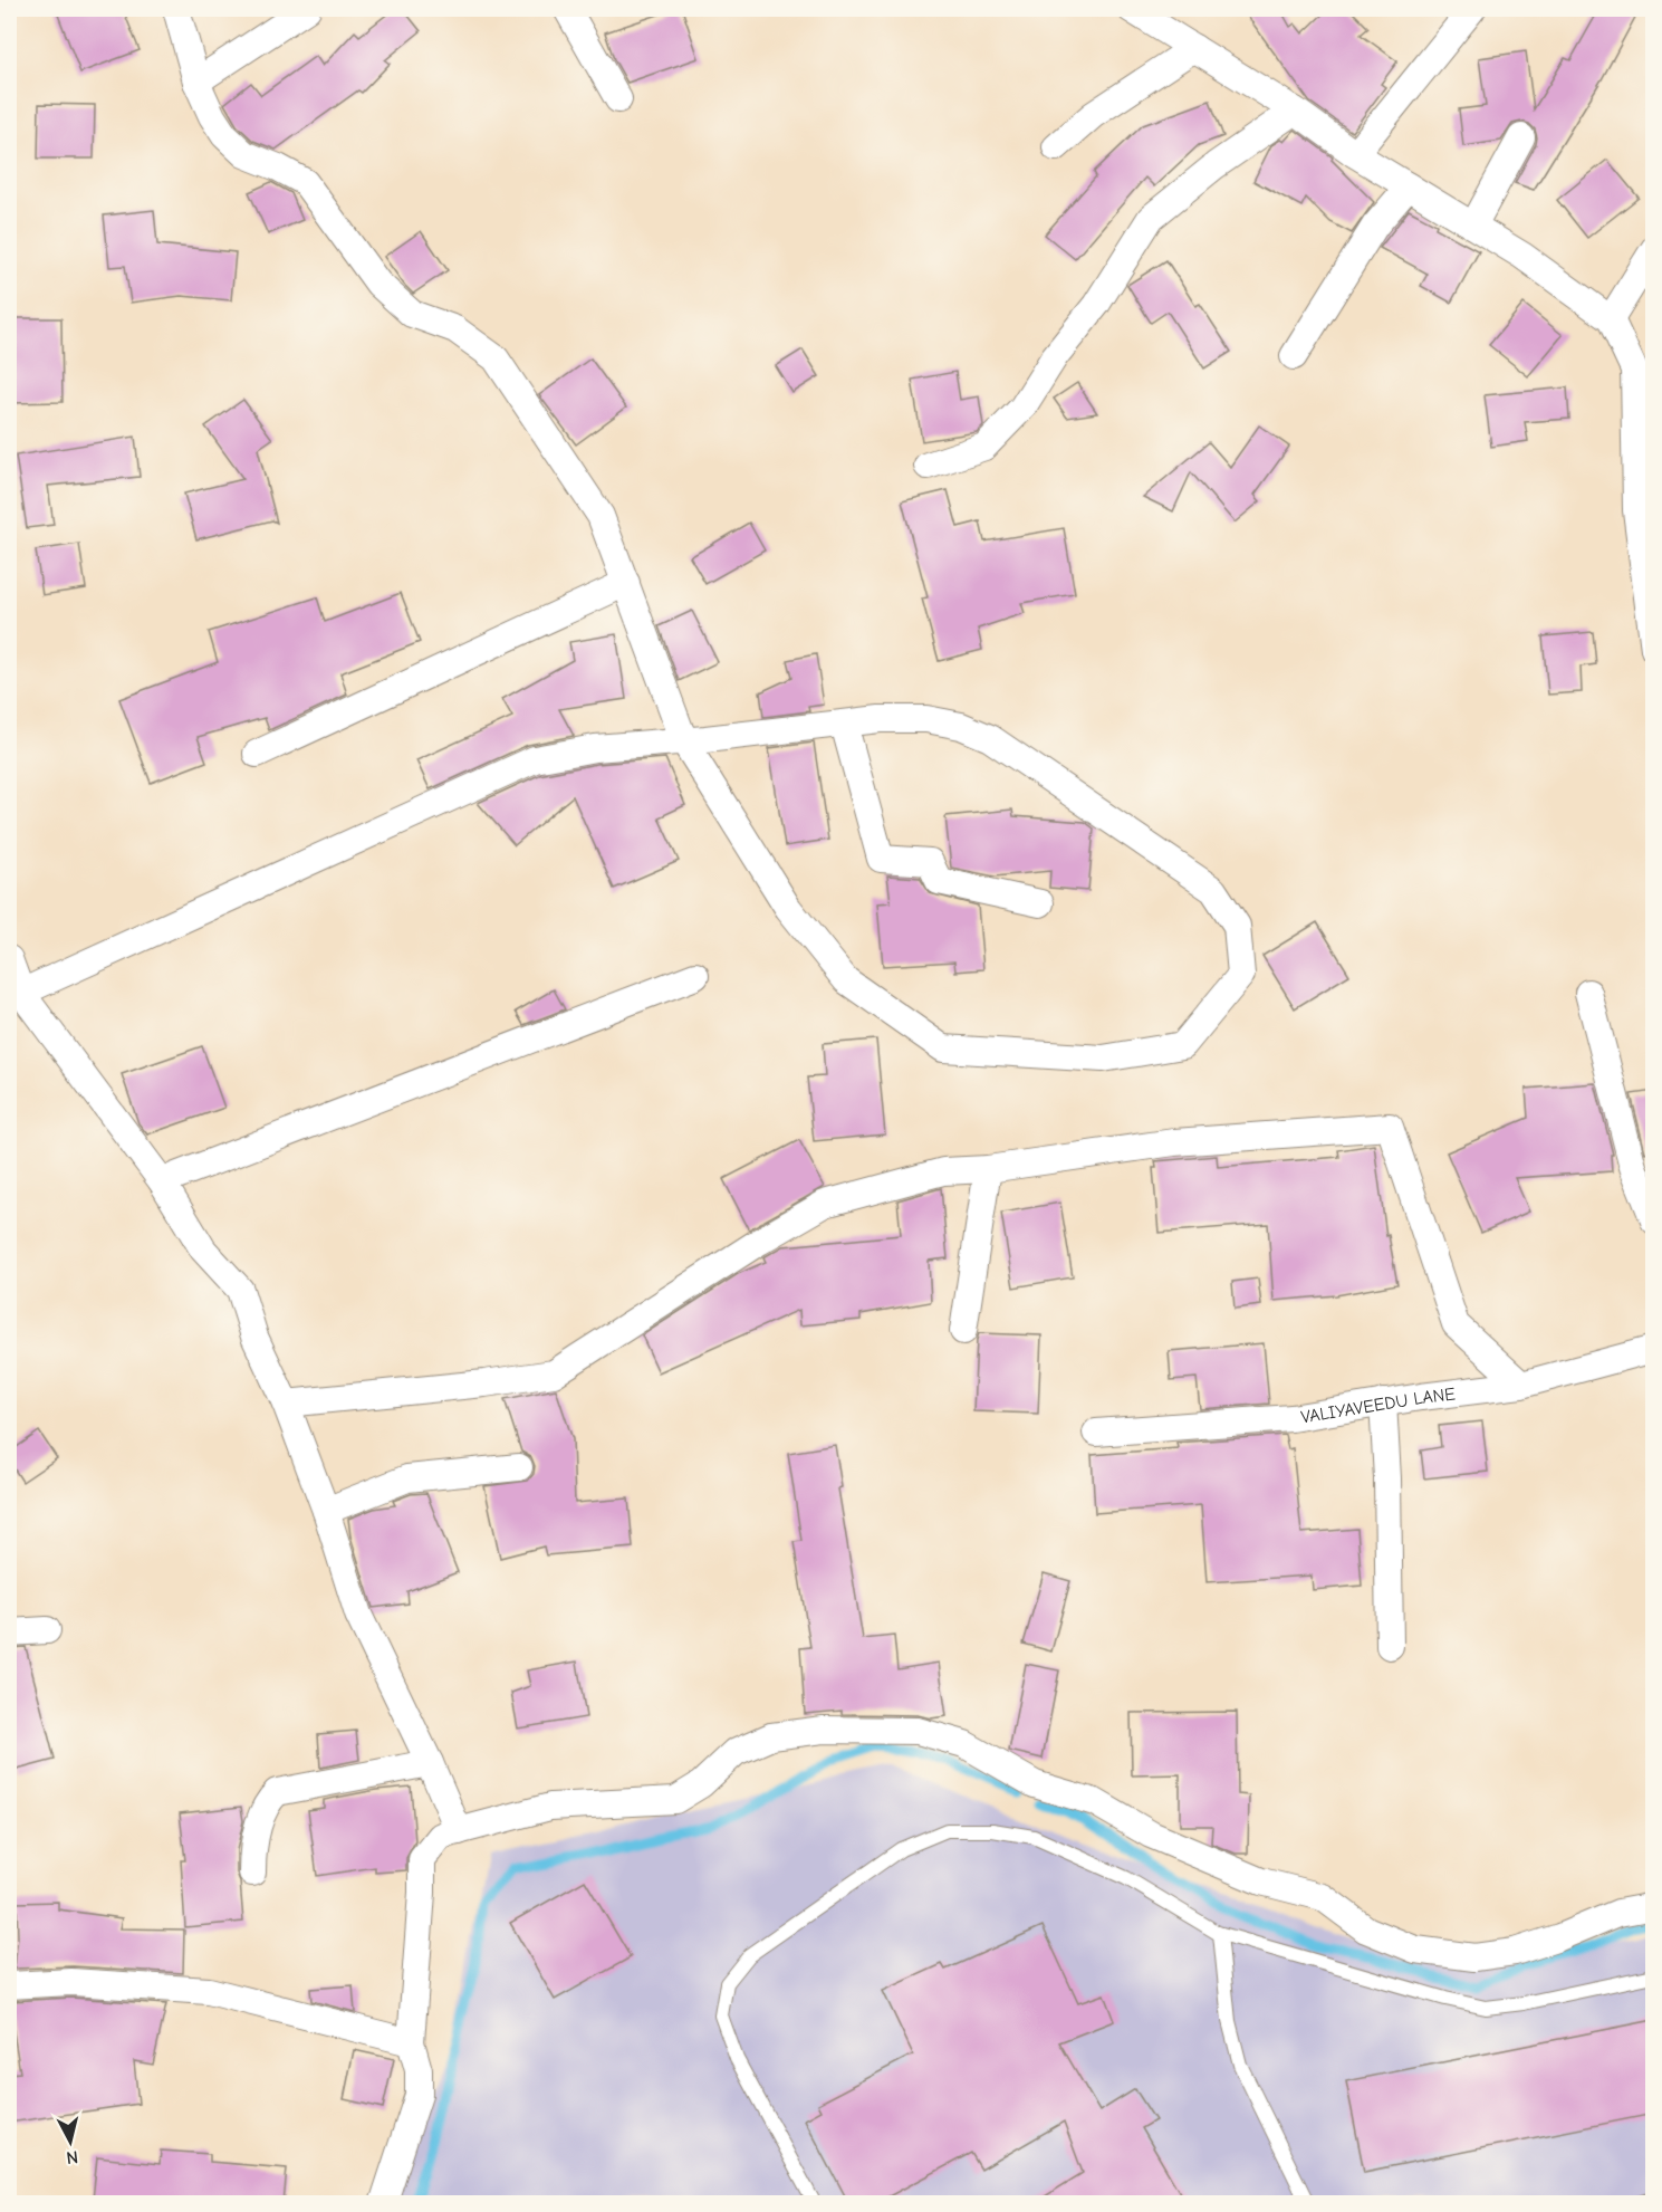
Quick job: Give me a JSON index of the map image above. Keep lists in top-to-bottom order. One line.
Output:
{"streets":{"street":["VALIYAVEEDU LANE"]},"north":"bottom"}
